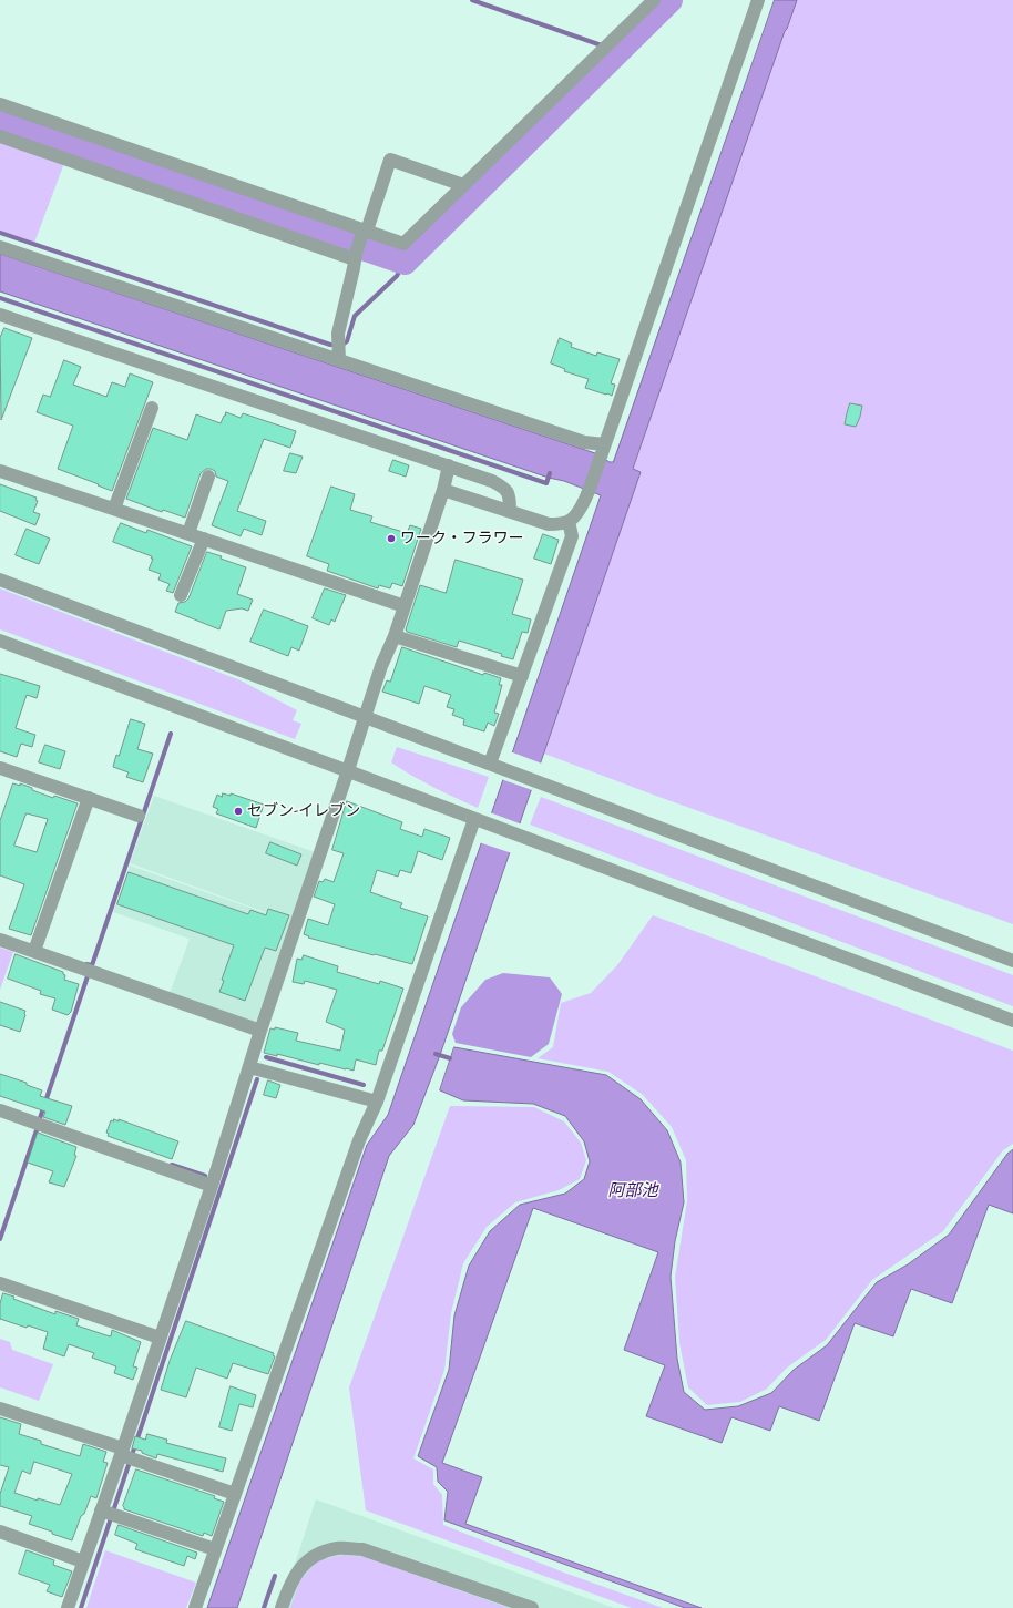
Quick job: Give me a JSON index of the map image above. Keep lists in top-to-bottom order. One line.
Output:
{"water":["阿部池"],"places":["ワーク・フラワー","セブン-イレブン"]}
